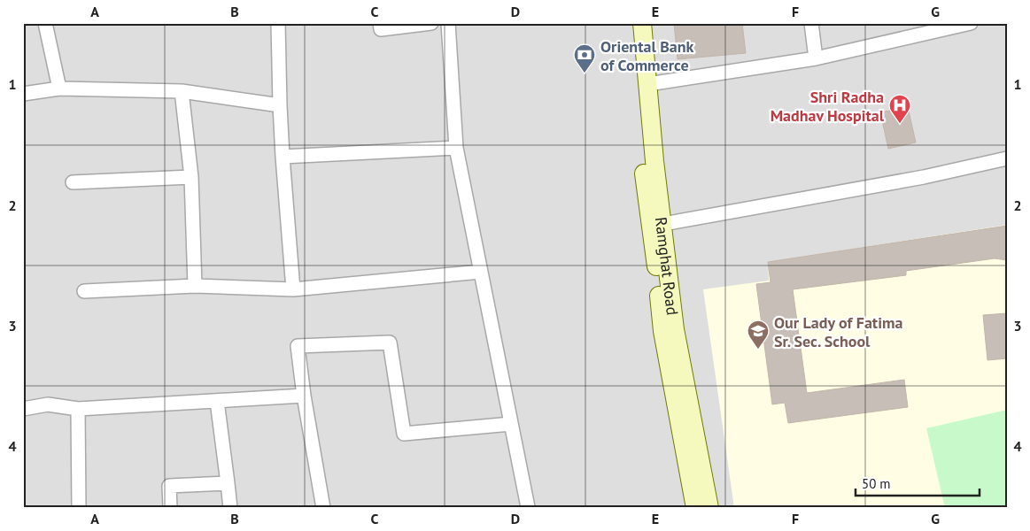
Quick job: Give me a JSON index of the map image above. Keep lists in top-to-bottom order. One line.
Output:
{"streets":{"main road":["Ramghat Road"]},"places":{"bank":["Oriental Bank of Commerce"],"hospital":["Shri Radha Madhav Hospital"],"school or university":["Our Lady of Fatima Sr. Sec. School"]},"scale_bar":"50 m","grid":{"columns":["A","B","C","D","E","F","G"],"rows":["1","2","3","4"]}}
